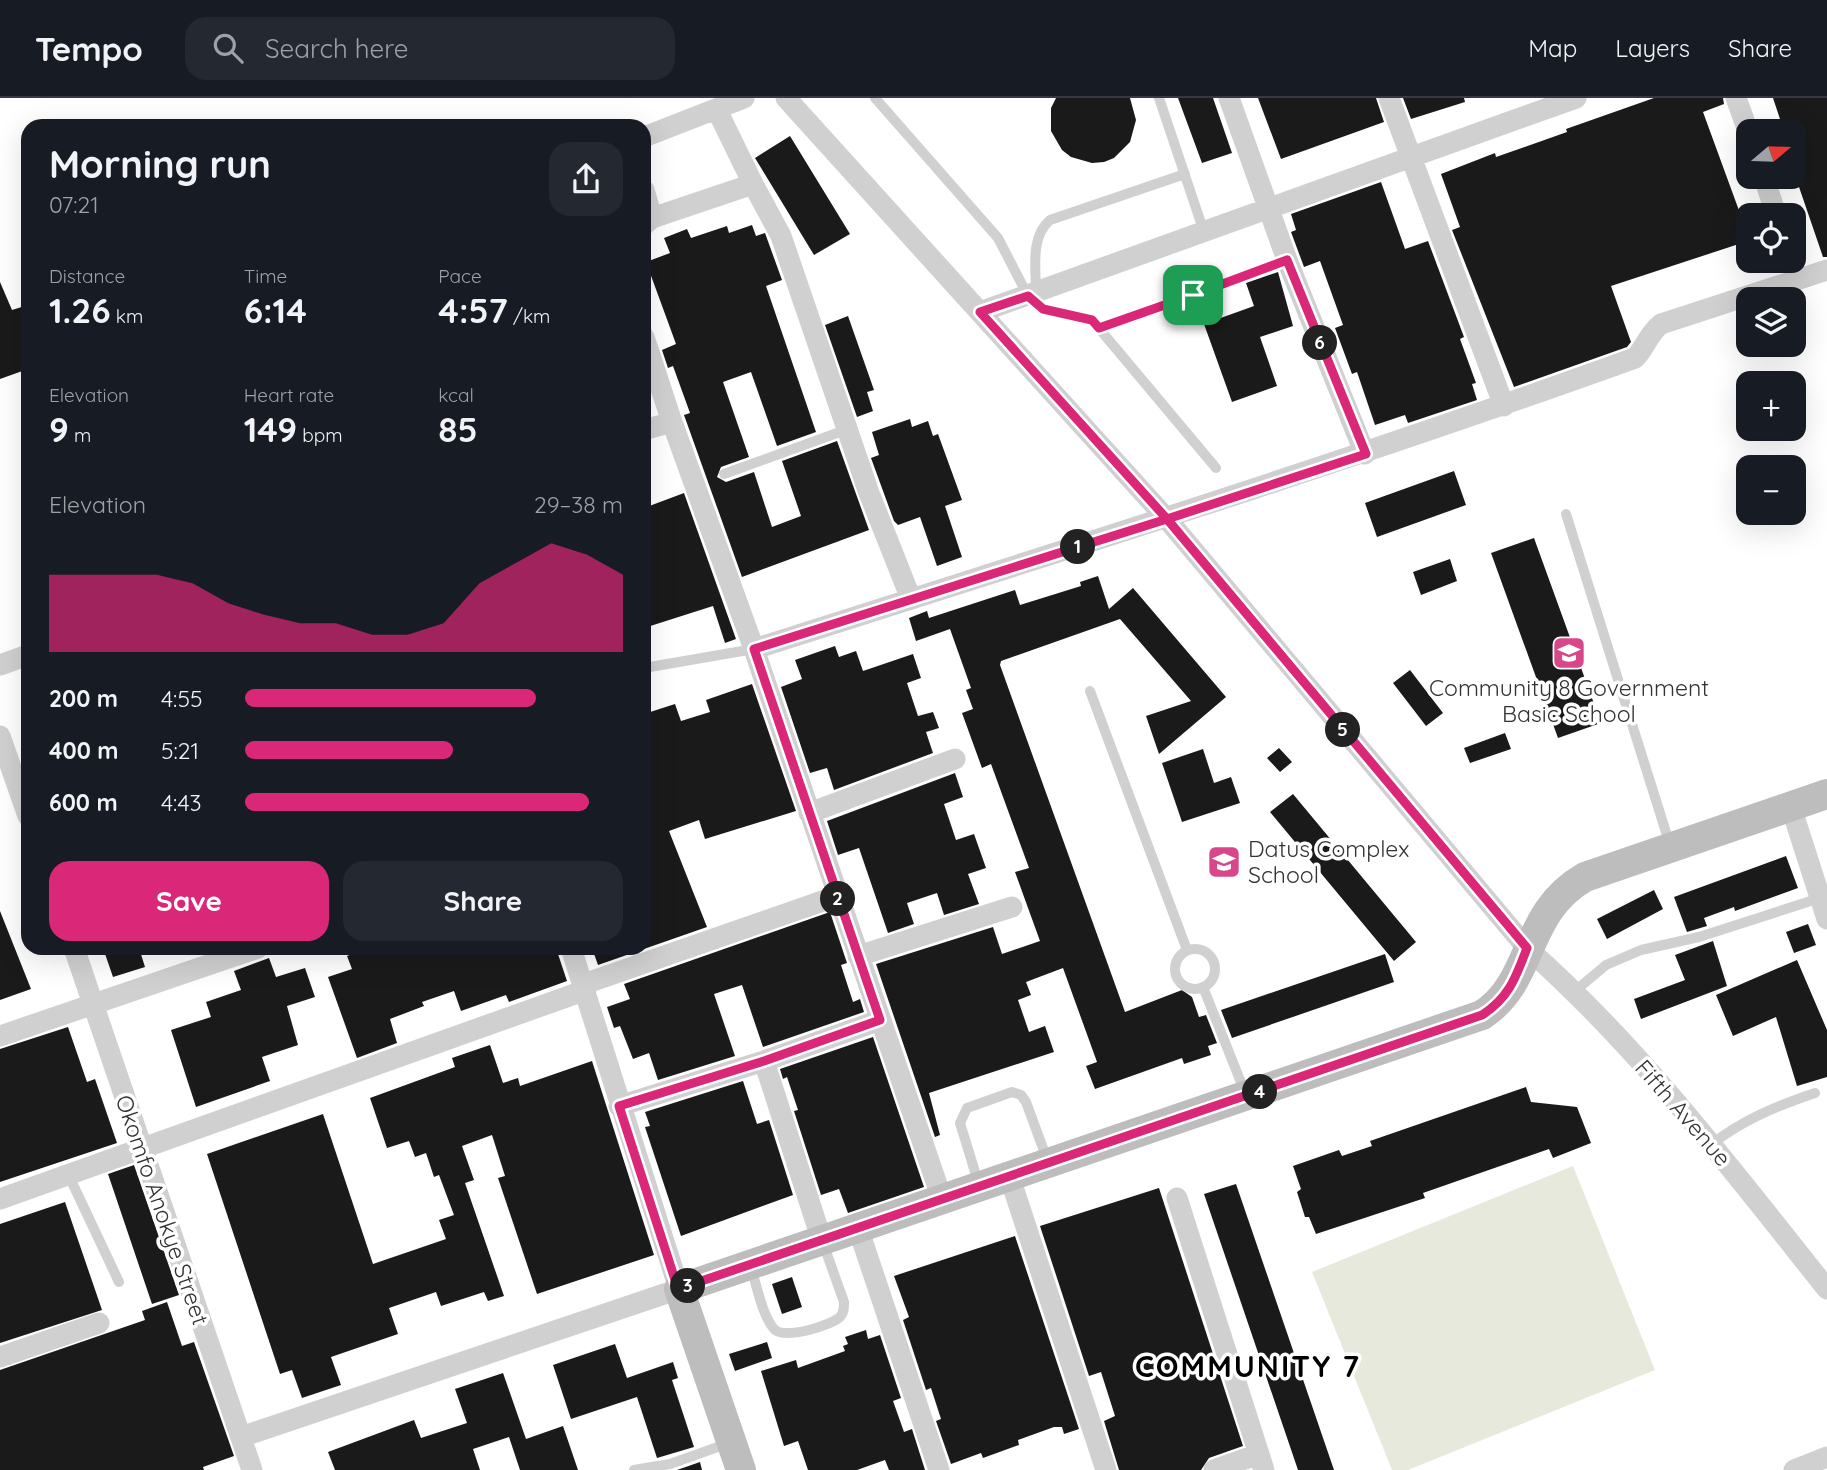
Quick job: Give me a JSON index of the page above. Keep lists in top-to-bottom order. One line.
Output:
{"streets":{"street":["Fifth Avenue","Okomfo Anokye Street"]},"districts":["COMMUNITY 7"],"places":{"school or university":["Community 8 Government Basic School","Datus Complex School"]},"north":"right","page":{"header":"Tempo","search":"Search here","nav":["Map","Layers","Share"],"map_buttons":["+","−"],"heading":["Morning run","07:21"],"stats":[["Distance","1.26 km"],["Time","6:14"],["Pace","4:57 /km"],["Elevation","9 m"],["Heart rate","149 bpm"],["kcal","85"]],"pins":["6","1","5","2","4","3"],"chart":["Elevation","29–38 m"],"list":[{"name":"200 m","note":"4:55"},{"name":"400 m","note":"5:21"},{"name":"600 m","note":"4:43"}],"buttons":["Save","Share"]}}
